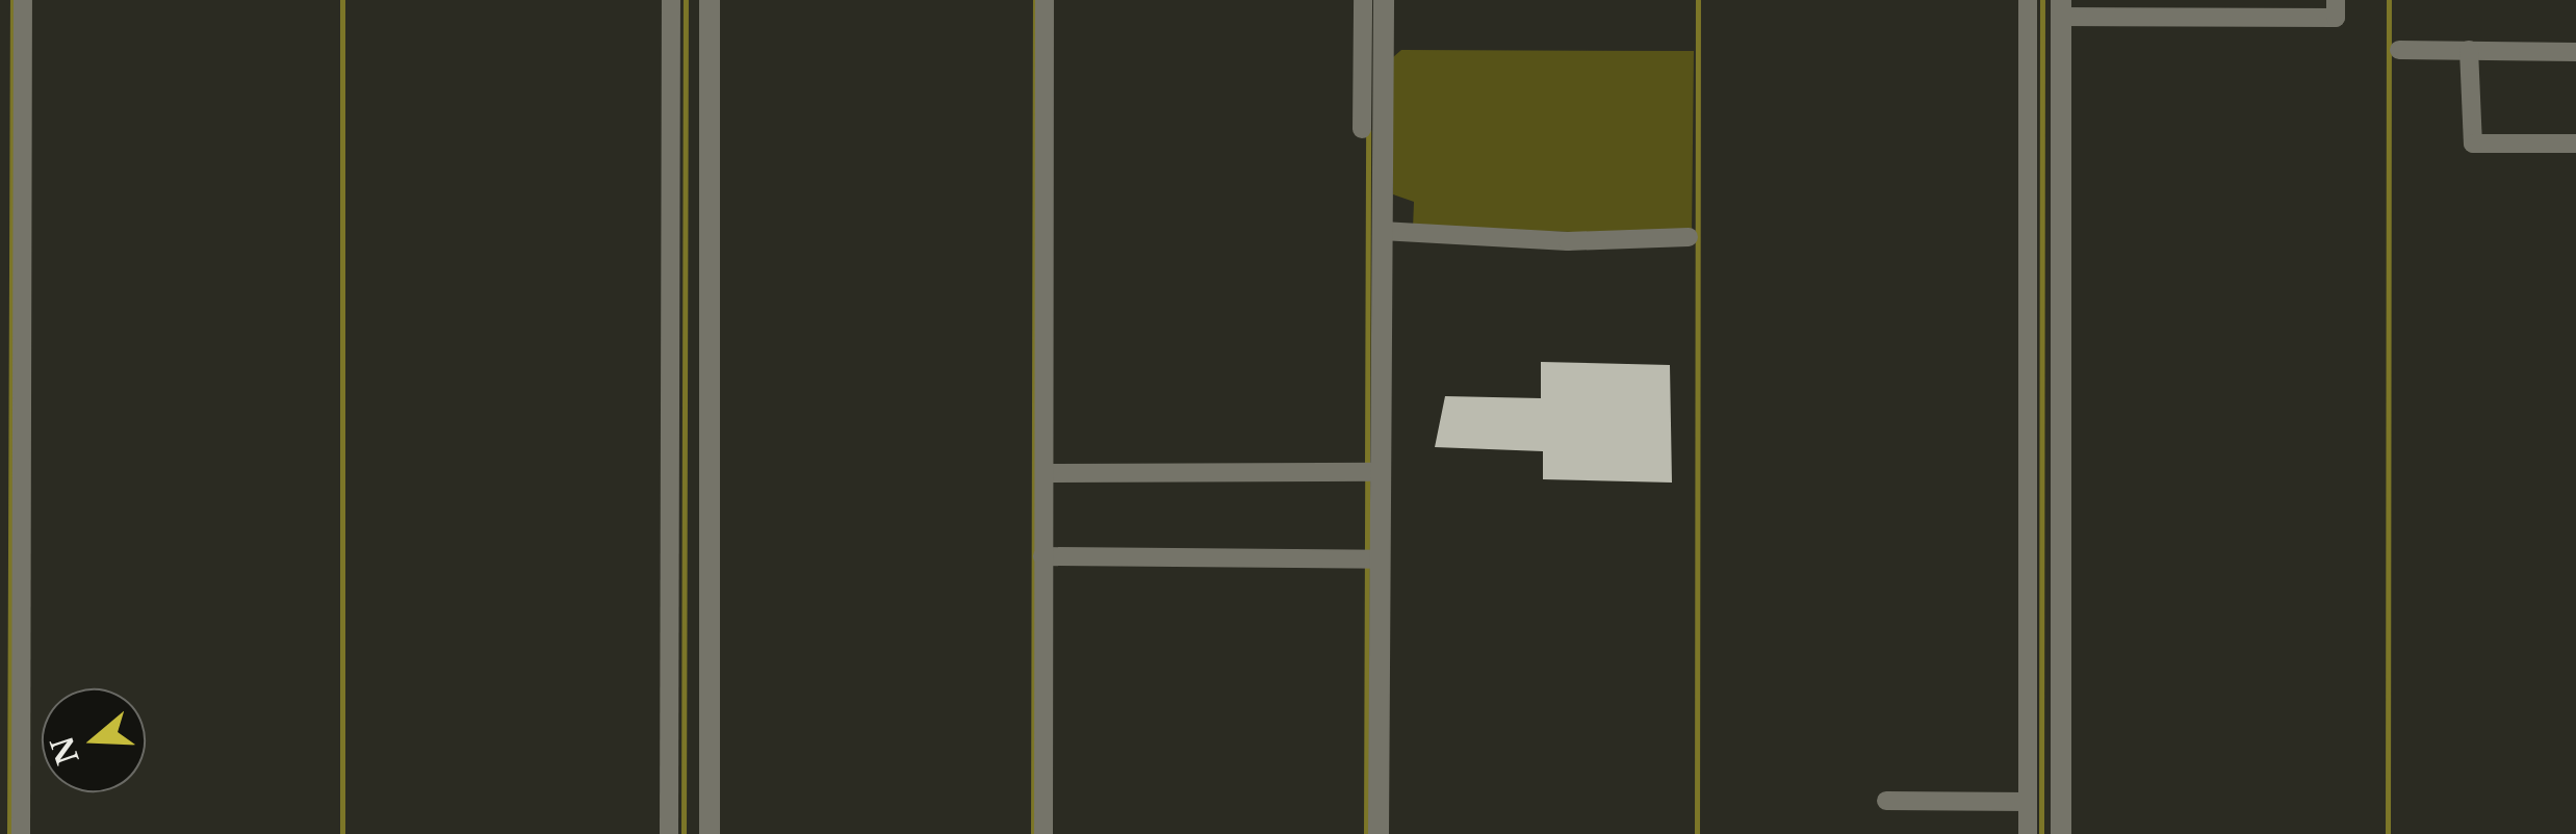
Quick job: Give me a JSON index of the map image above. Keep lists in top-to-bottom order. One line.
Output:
{"north":"left"}
